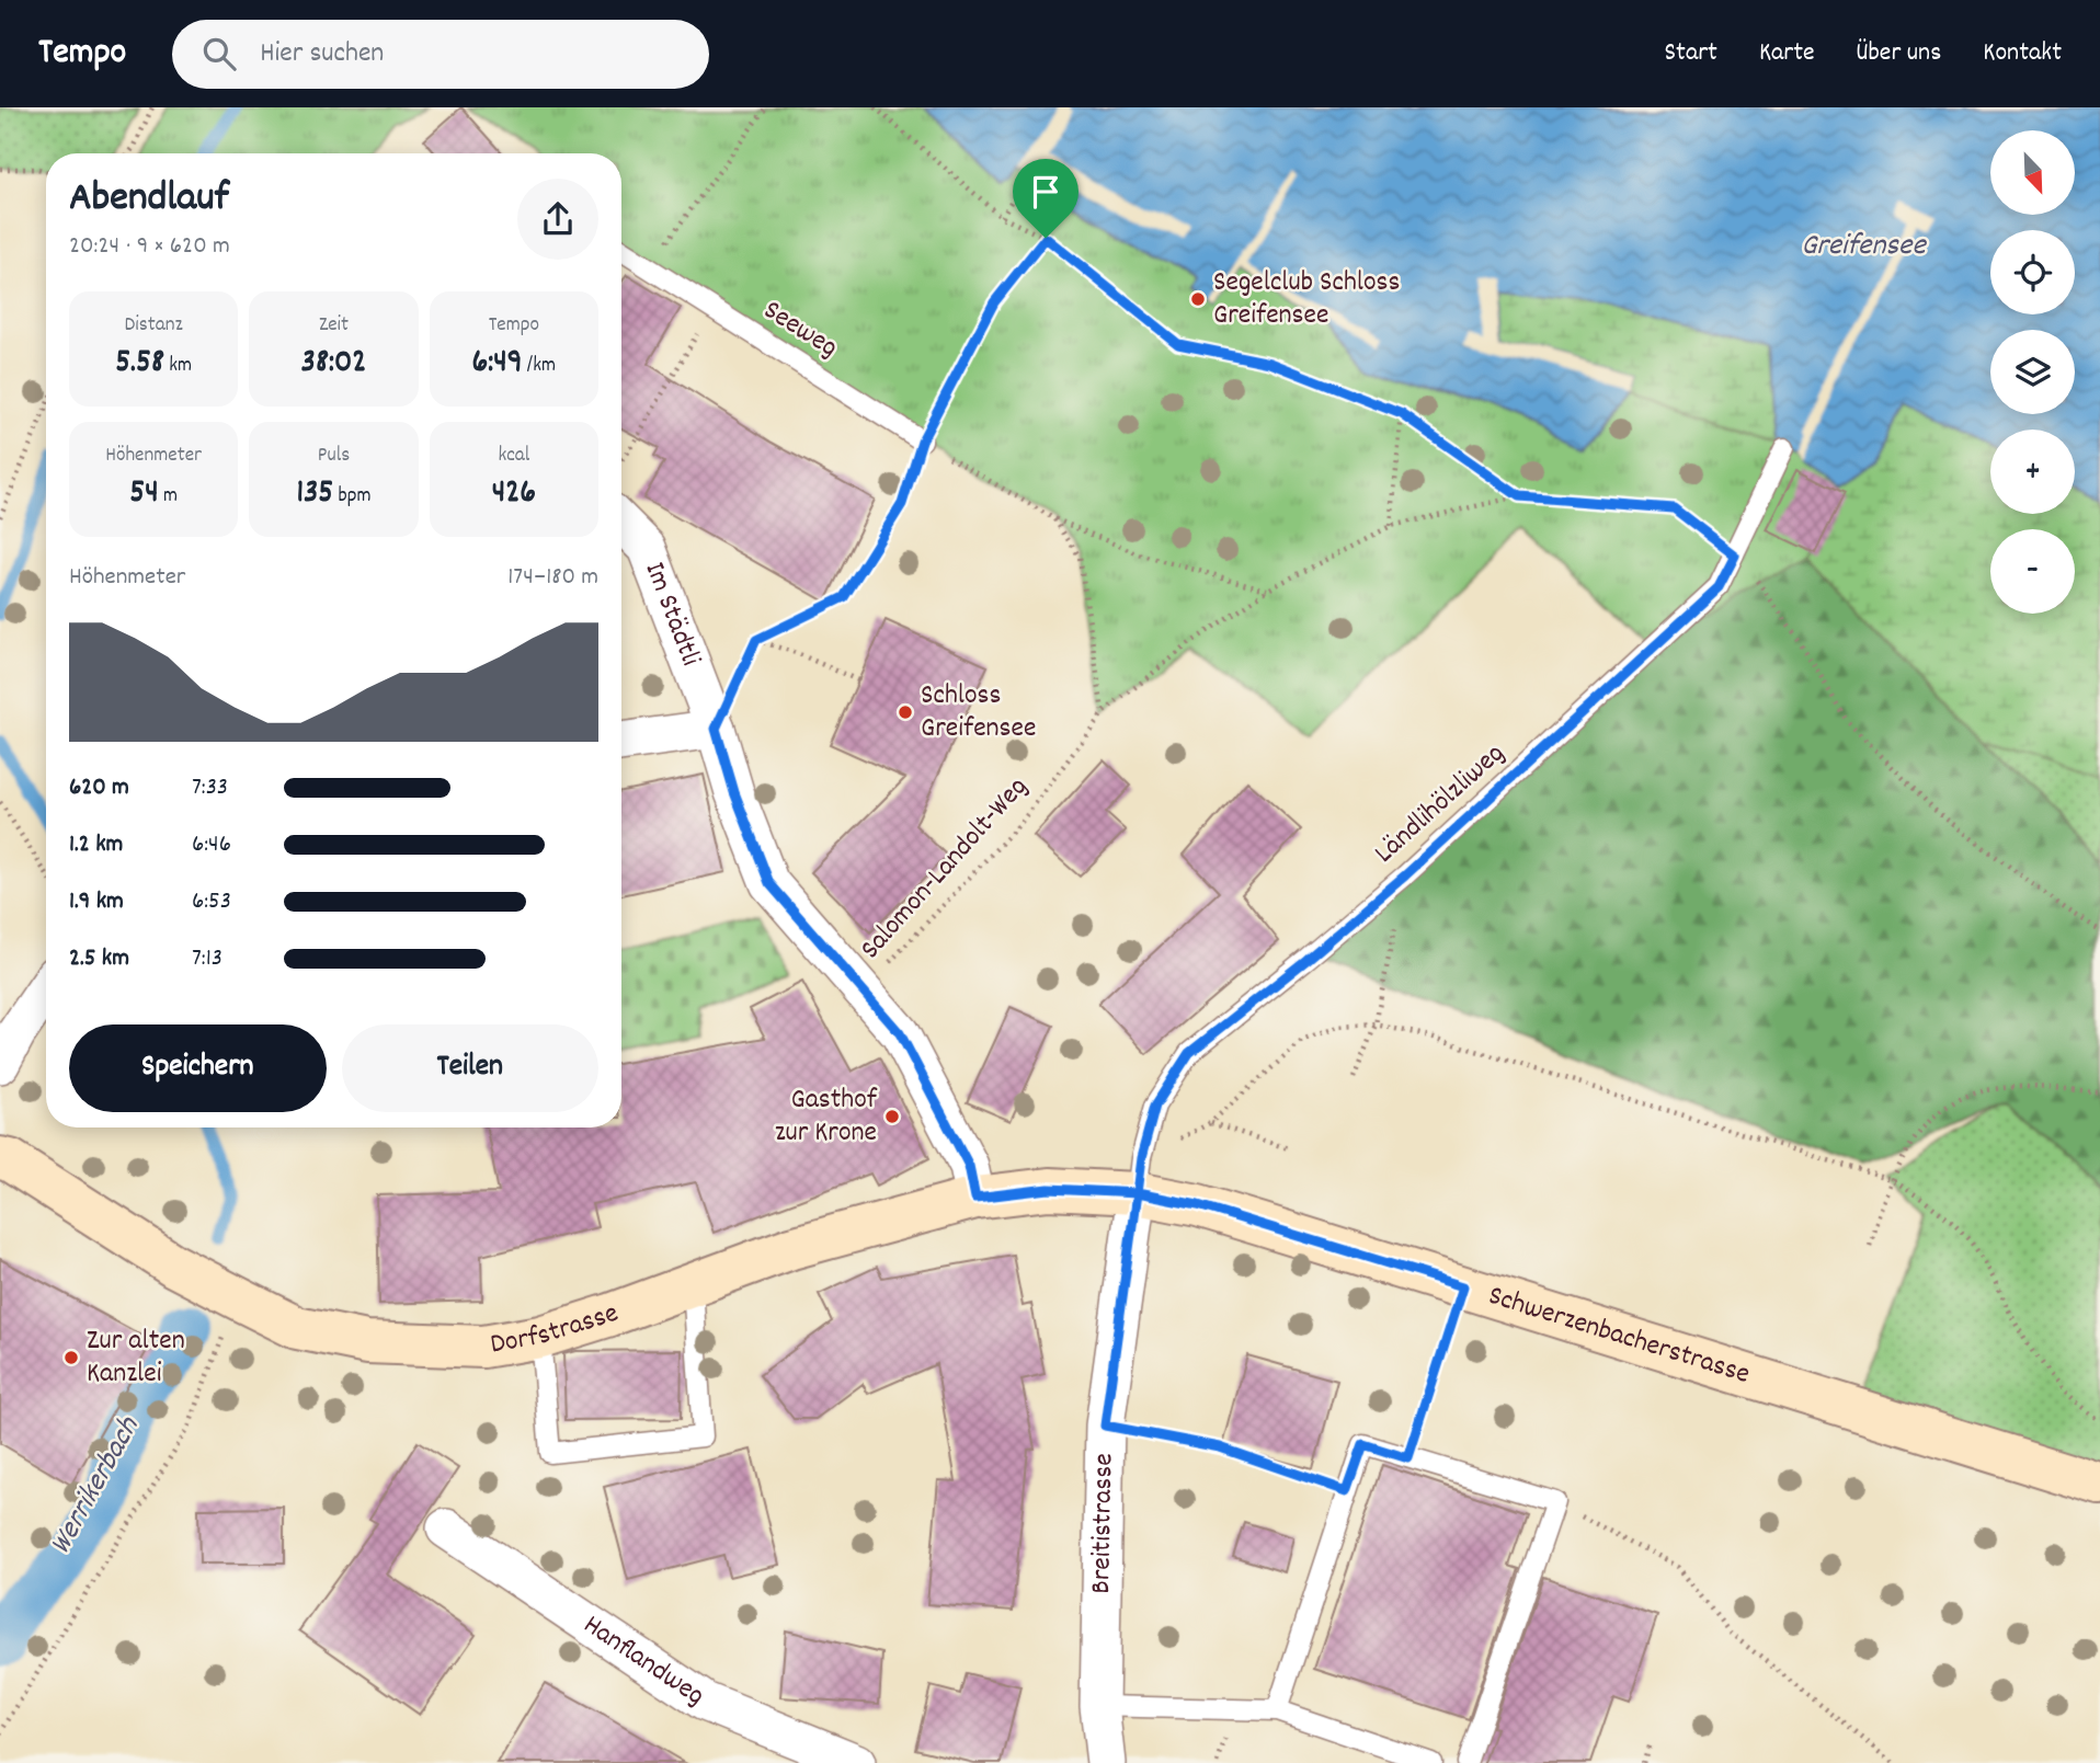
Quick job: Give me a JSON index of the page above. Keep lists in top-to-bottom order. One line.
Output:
{"streets":{"street":["Im Städtli","Dorfstrasse","Schwerzenbacherstrasse","Breitistrasse","Hanflandweg"],"lane":["Seeweg","Ländlihölzliweg"],"path":["Salomon-Landolt-Weg"]},"crossings":[["Im Städtli","Salomon-Landolt-Weg"],["Im Städtli","Dorfstrasse"],["Ländlihölzliweg","Dorfstrasse"],["Ländlihölzliweg","Schwerzenbacherstrasse"],["Ländlihölzliweg","Breitistrasse"],["Dorfstrasse","Schwerzenbacherstrasse"],["Dorfstrasse","Breitistrasse"],["Schwerzenbacherstrasse","Breitistrasse"]],"water":["Greifensee","Werrikerbach"],"places":["Segelclub Schloss Greifensee","Schloss Greifensee","Gasthof zur Krone","Zur alten Kanzlei"],"north":"bottom right","page":{"header":"Tempo","search":"Hier suchen","nav":["Start","Karte","Über uns","Kontakt"],"map_buttons":["+","−"],"heading":["Abendlauf","20:24 · 9 × 620 m"],"stats":[["Distanz","5.58 km"],["Zeit","38:02"],["Tempo","6:49 /km"],["Höhenmeter","54 m"],["Puls","135 bpm"],["kcal","426"]],"chart":["Höhenmeter","174–180 m"],"list":[{"name":"620 m","note":"7:33"},{"name":"1.2 km","note":"6:46"},{"name":"1.9 km","note":"6:53"},{"name":"2.5 km","note":"7:13"}],"buttons":["Speichern","Teilen"]}}
